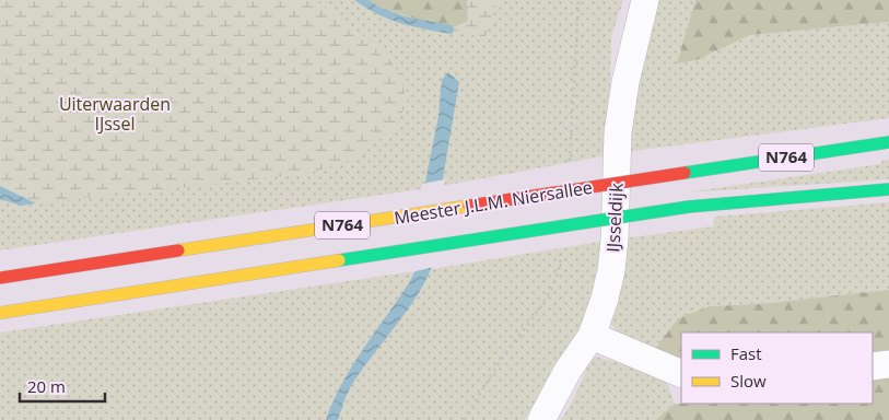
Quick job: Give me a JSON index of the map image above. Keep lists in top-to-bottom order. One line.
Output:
{"streets":{"main road":["N764","Meester J.L.M. Niersallee"],"street":["IJsseldijk"]},"parks":["Uiterwaarden IJssel"],"legend":["Fast","Slow"],"scale_bar":"20 m"}
